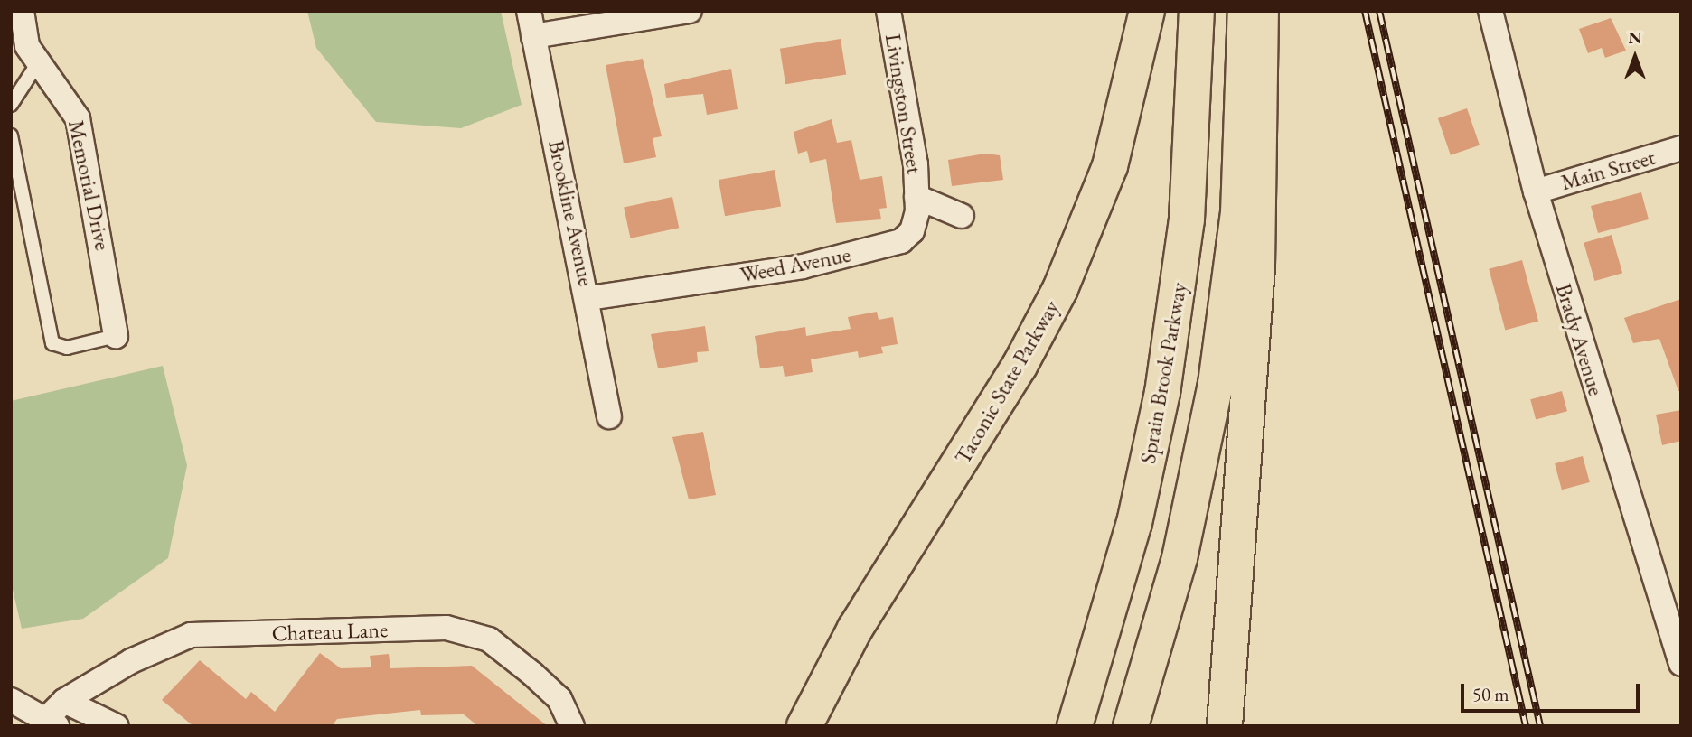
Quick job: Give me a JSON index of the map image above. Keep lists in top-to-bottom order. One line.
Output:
{"streets":{"highway":["Sprain Brook Parkway","Taconic State Parkway"],"street":["Livingston Street","Main Street","Memorial Drive","Brookline Avenue","Weed Avenue","Brady Avenue","Chateau Lane"]},"crossings":[["Livingston Street","Weed Avenue"],["Main Street","Brady Avenue"],["Brookline Avenue","Weed Avenue"]],"scale_bar":"50 m","north":"top"}
